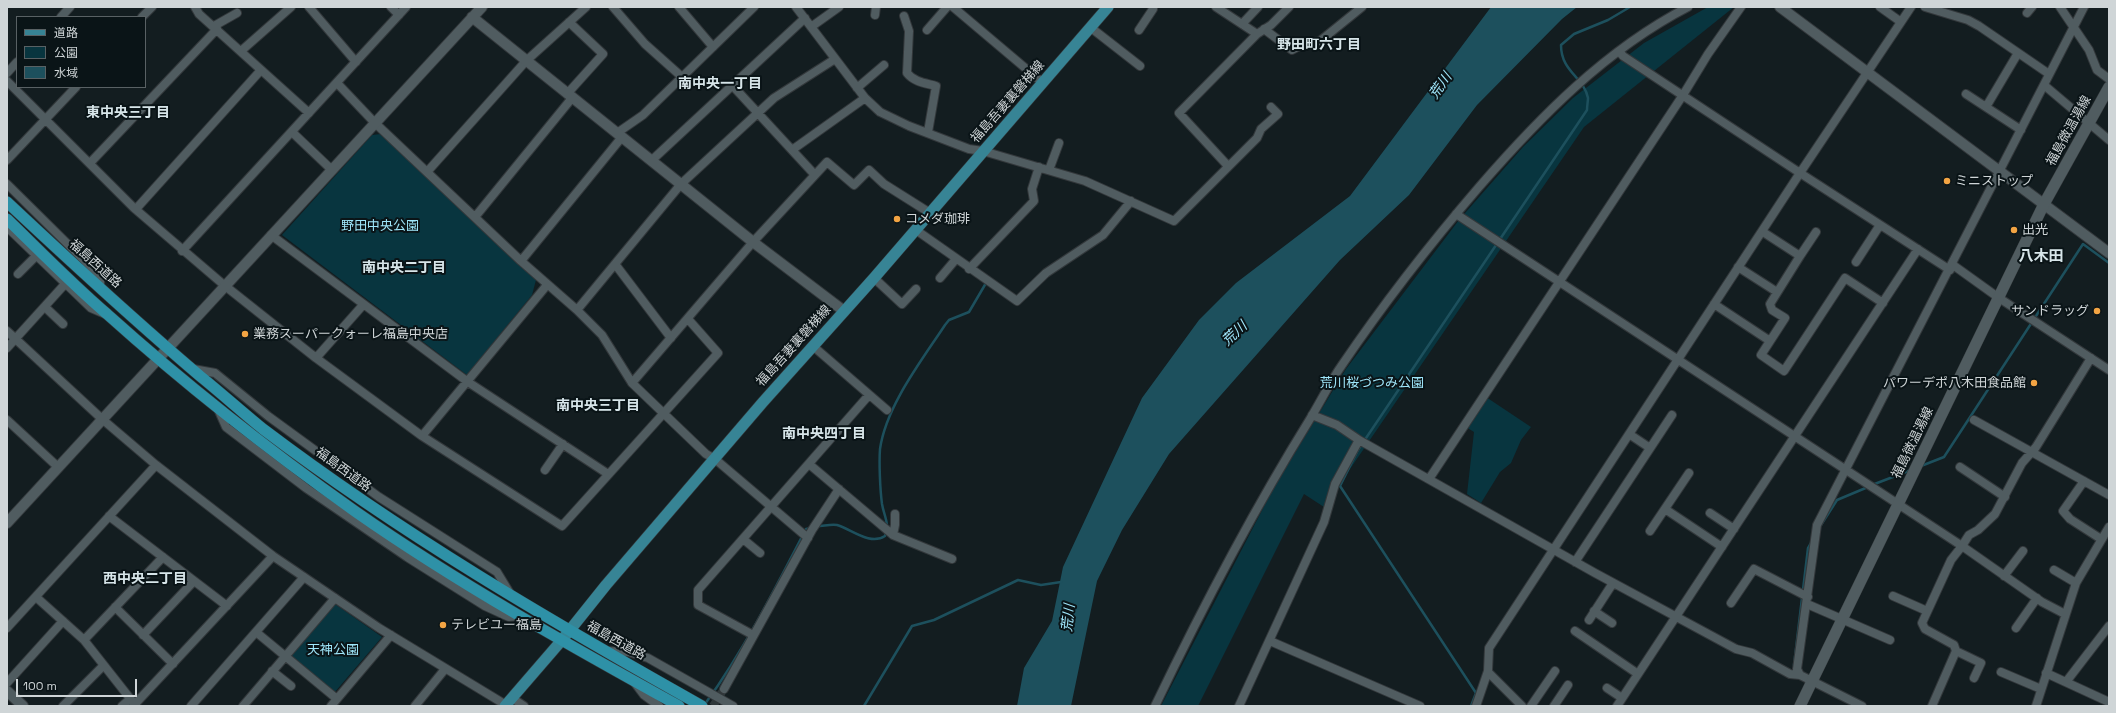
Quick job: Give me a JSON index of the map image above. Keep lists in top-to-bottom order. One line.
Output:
{"streets":{"highway":["福島西道路"],"main road":["福島吾妻裏磐梯線","福島微温湯線"]},"crossings":[["福島吾妻裏磐梯線","福島西道路"]],"districts":["野田町六丁目","南中央一丁目","東中央三丁目","八木田","南中央二丁目","南中央三丁目","南中央四丁目","西中央二丁目"],"water":["荒川"],"parks":["野田中央公園","荒川桜づつみ公園","天神公園"],"places":["ミニストップ","コメダ珈琲","出光","サンドラッグ","業務スーパークォーレ福島中央店","パワーデポ八木田食品館","テレビユー福島"],"legend":["道路","公園","水域"],"scale_bar":"100 m"}
